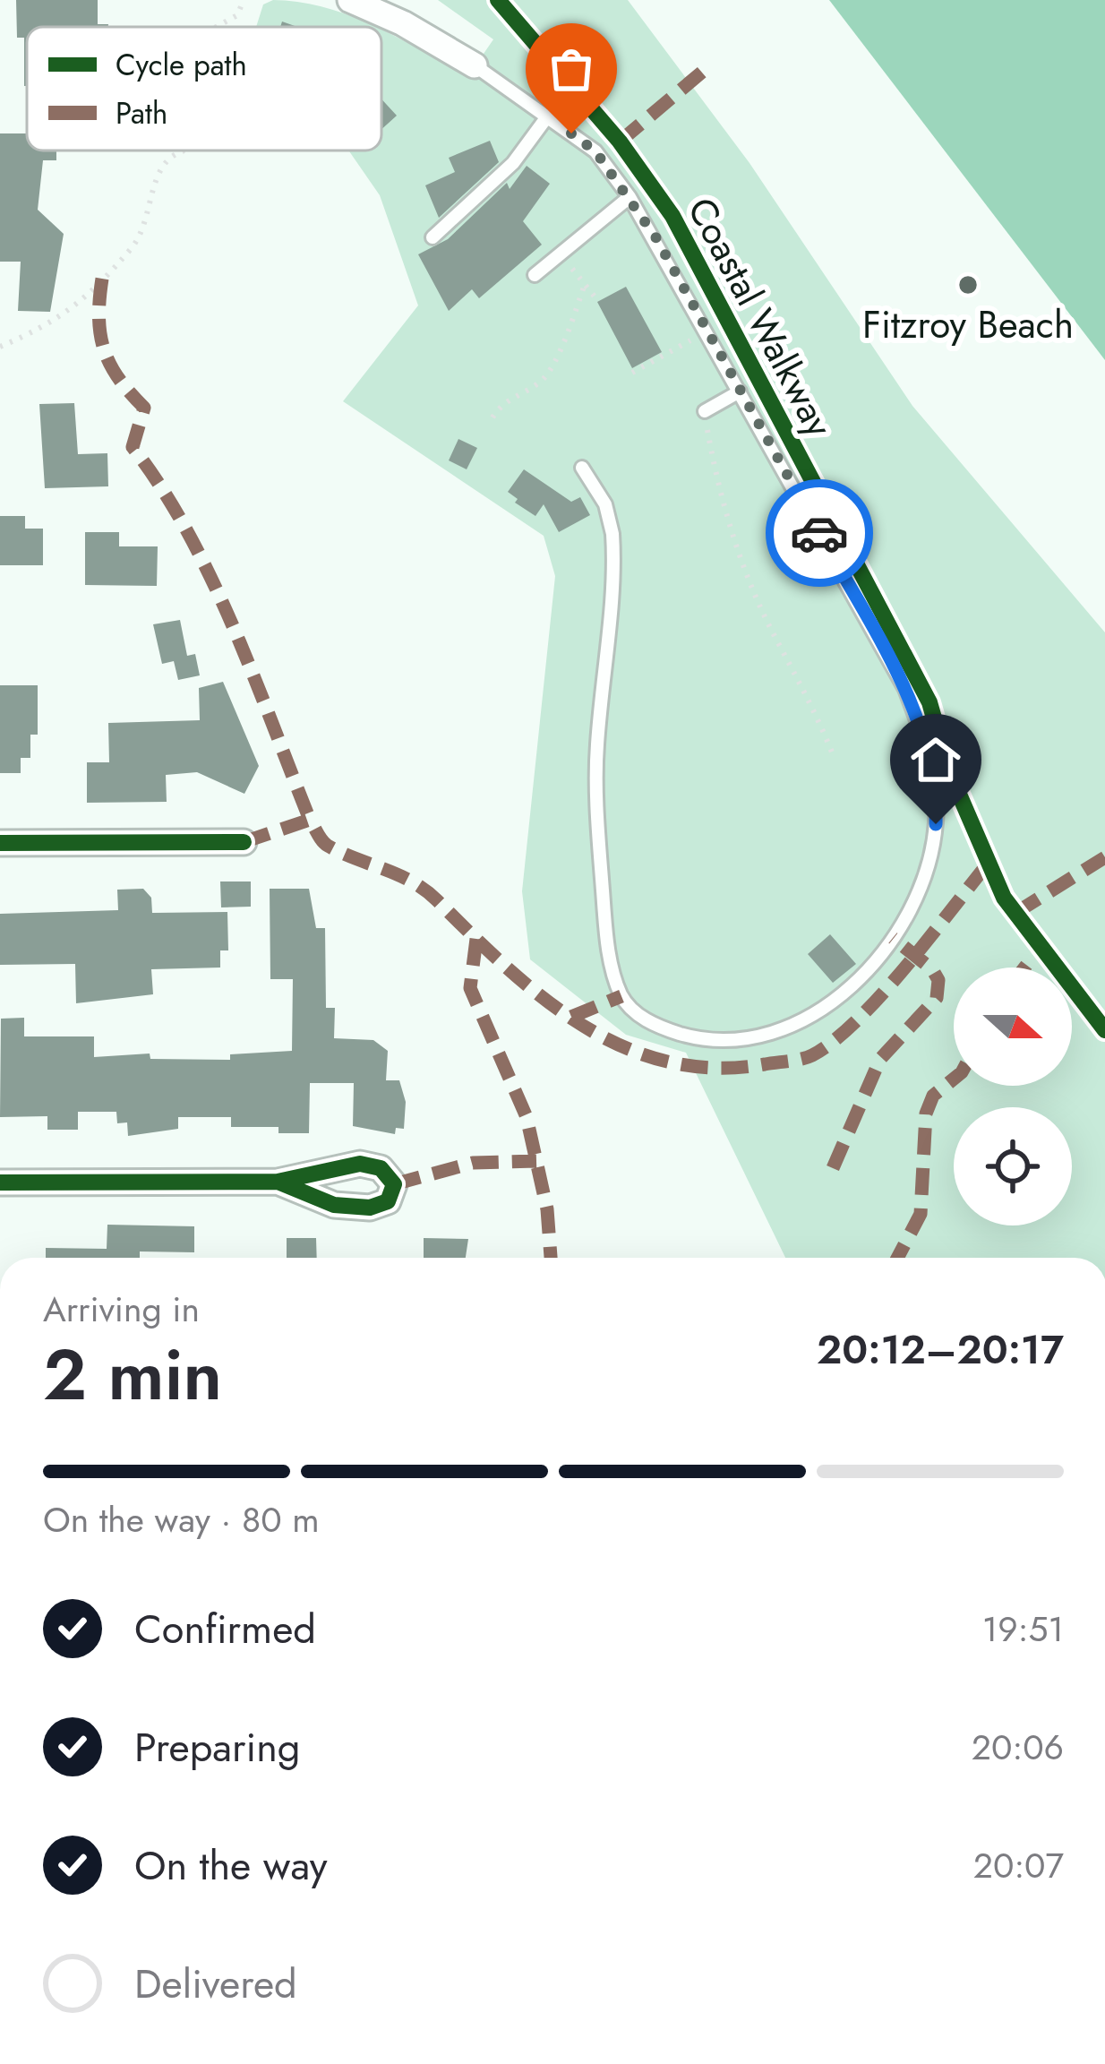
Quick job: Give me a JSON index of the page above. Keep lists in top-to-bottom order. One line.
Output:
{"streets":{"cycle path":["Coastal Walkway"]},"places":["Fitzroy Beach"],"legend":["Cycle path","Path"],"north":"right","page":{"heading":["2 min","Arriving in","20:12–20:17"],"bar":"On the way · 80 m","list":[["Confirmed","19:51"],["Preparing","20:06"],["On the way","20:07"],"Delivered"]}}
